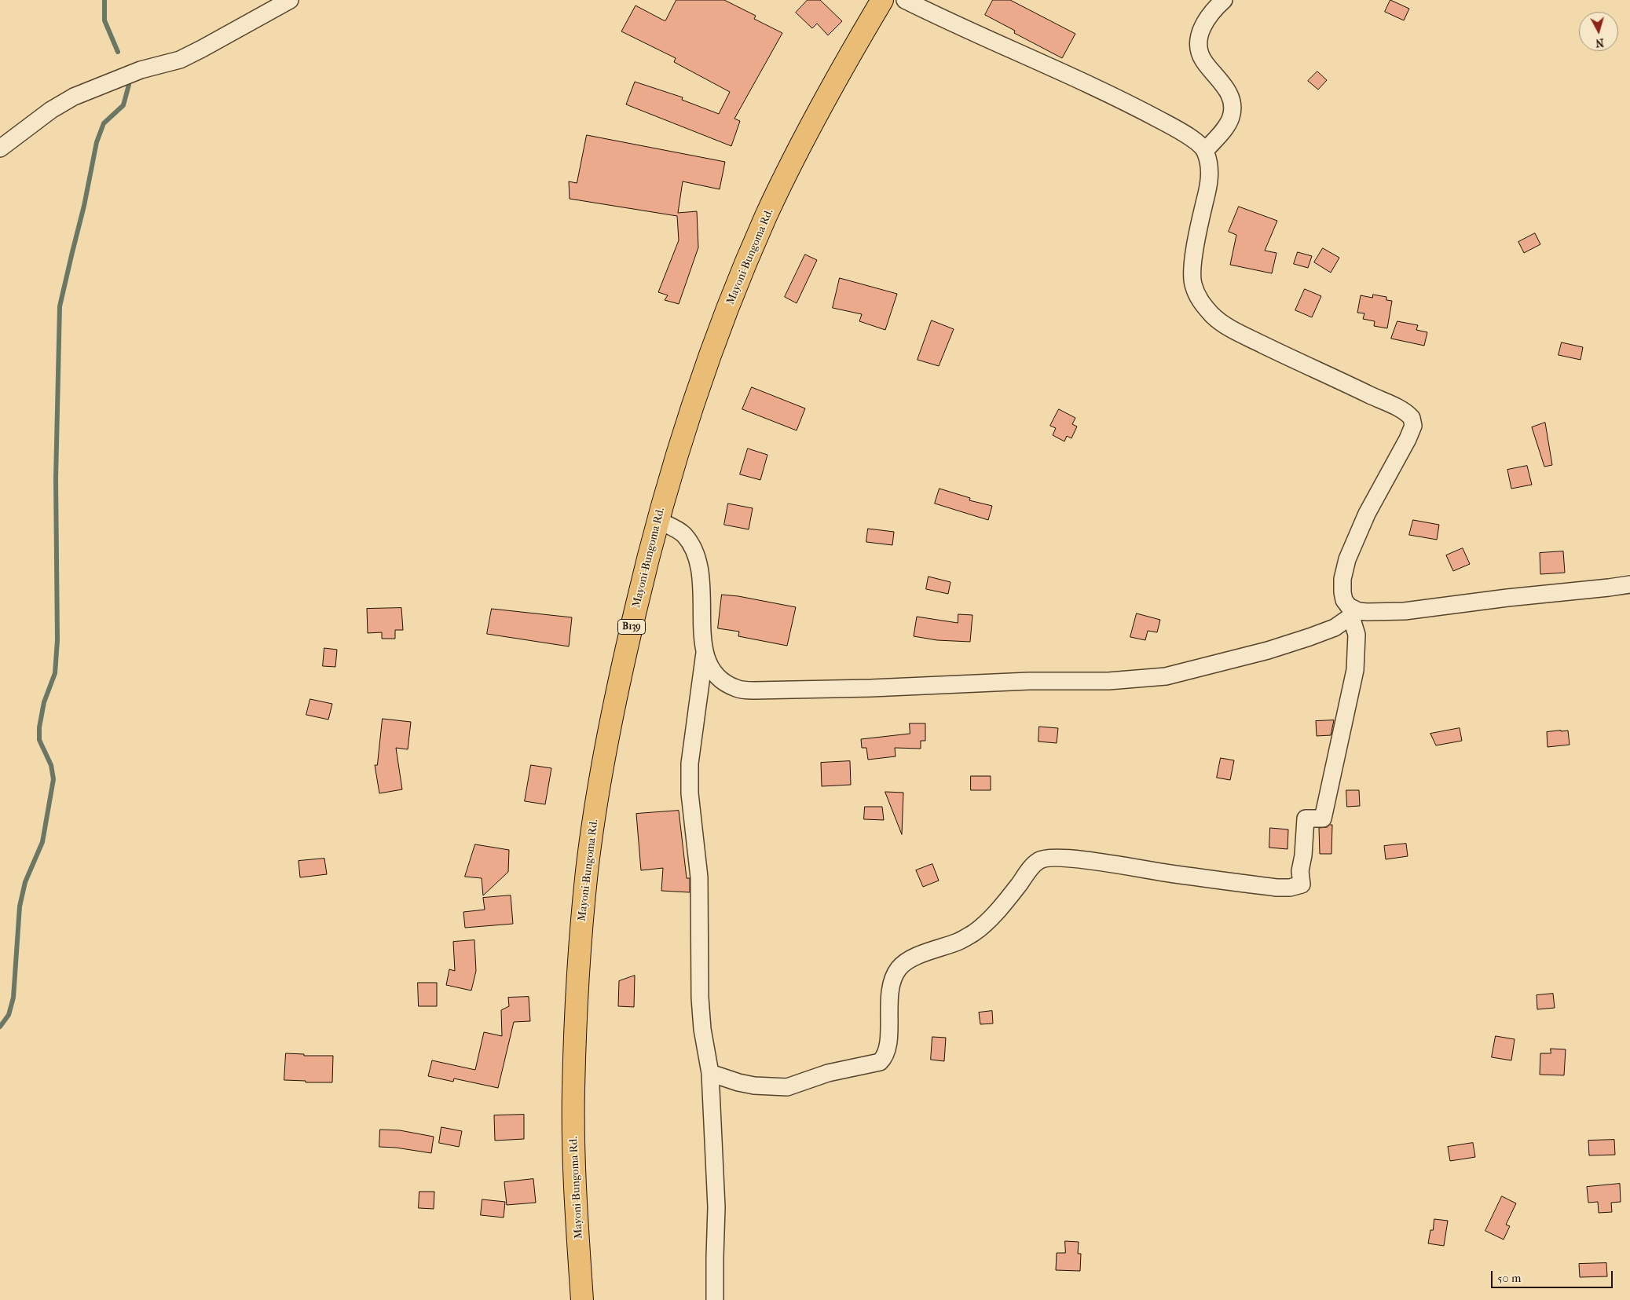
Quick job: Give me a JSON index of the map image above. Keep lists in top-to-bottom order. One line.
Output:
{"streets":{"main road":["Mayoni-Bungoma Rd.","B139"]},"scale_bar":"50 m","north":"bottom"}
